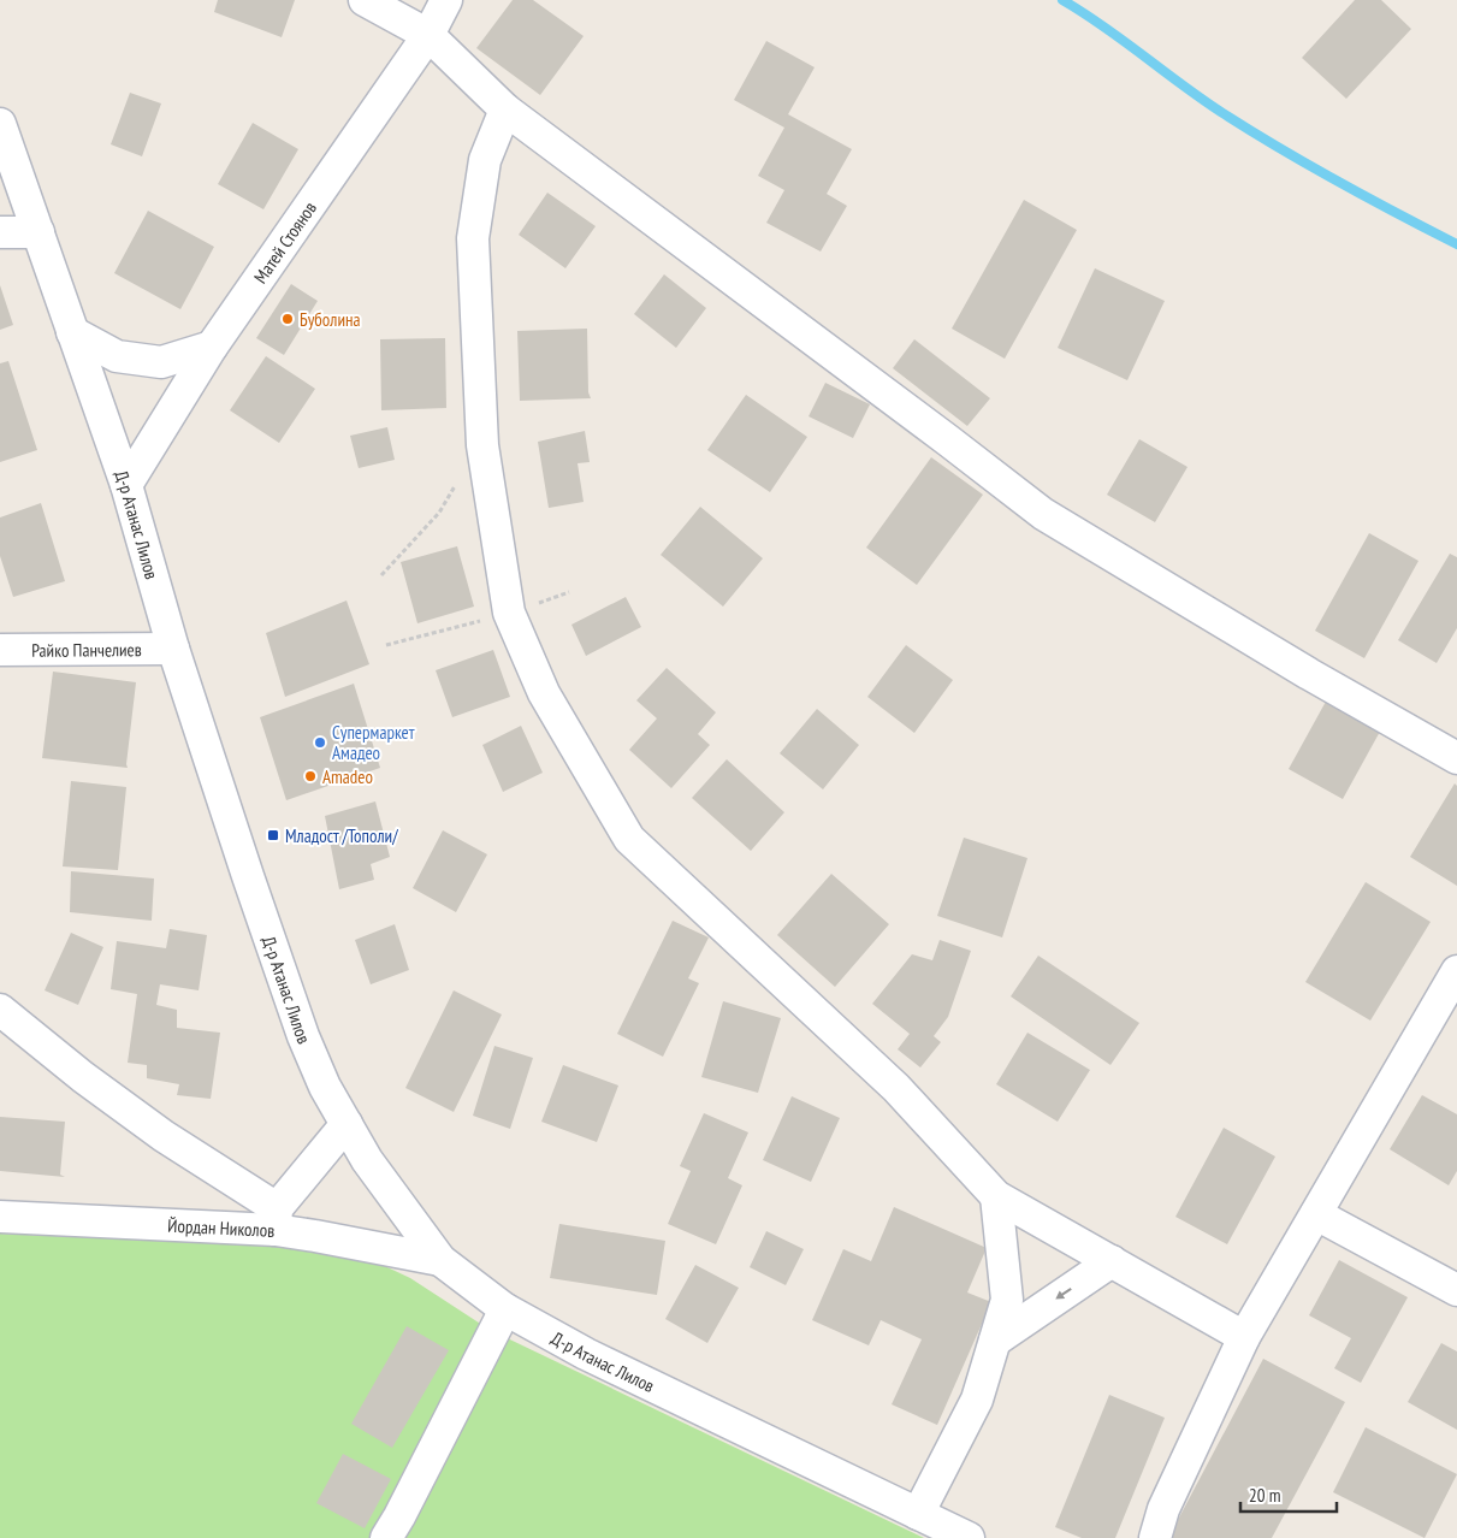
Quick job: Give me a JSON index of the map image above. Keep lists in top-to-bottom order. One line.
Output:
{"streets":{"street":["Матей Стоянов","Д-р Атанас Лилов","Райко Панчелиев","Йордан Николов"]},"crossings":[["Матей Стоянов","Д-р Атанас Лилов"],["Д-р Атанас Лилов","Райко Панчелиев"],["Д-р Атанас Лилов","Йордан Николов"]],"places":{"other":["Буболина","Супермаркет Амадео","Amadeo"],"transit":["Младост /Тополи/"]},"scale_bar":"20 m"}
